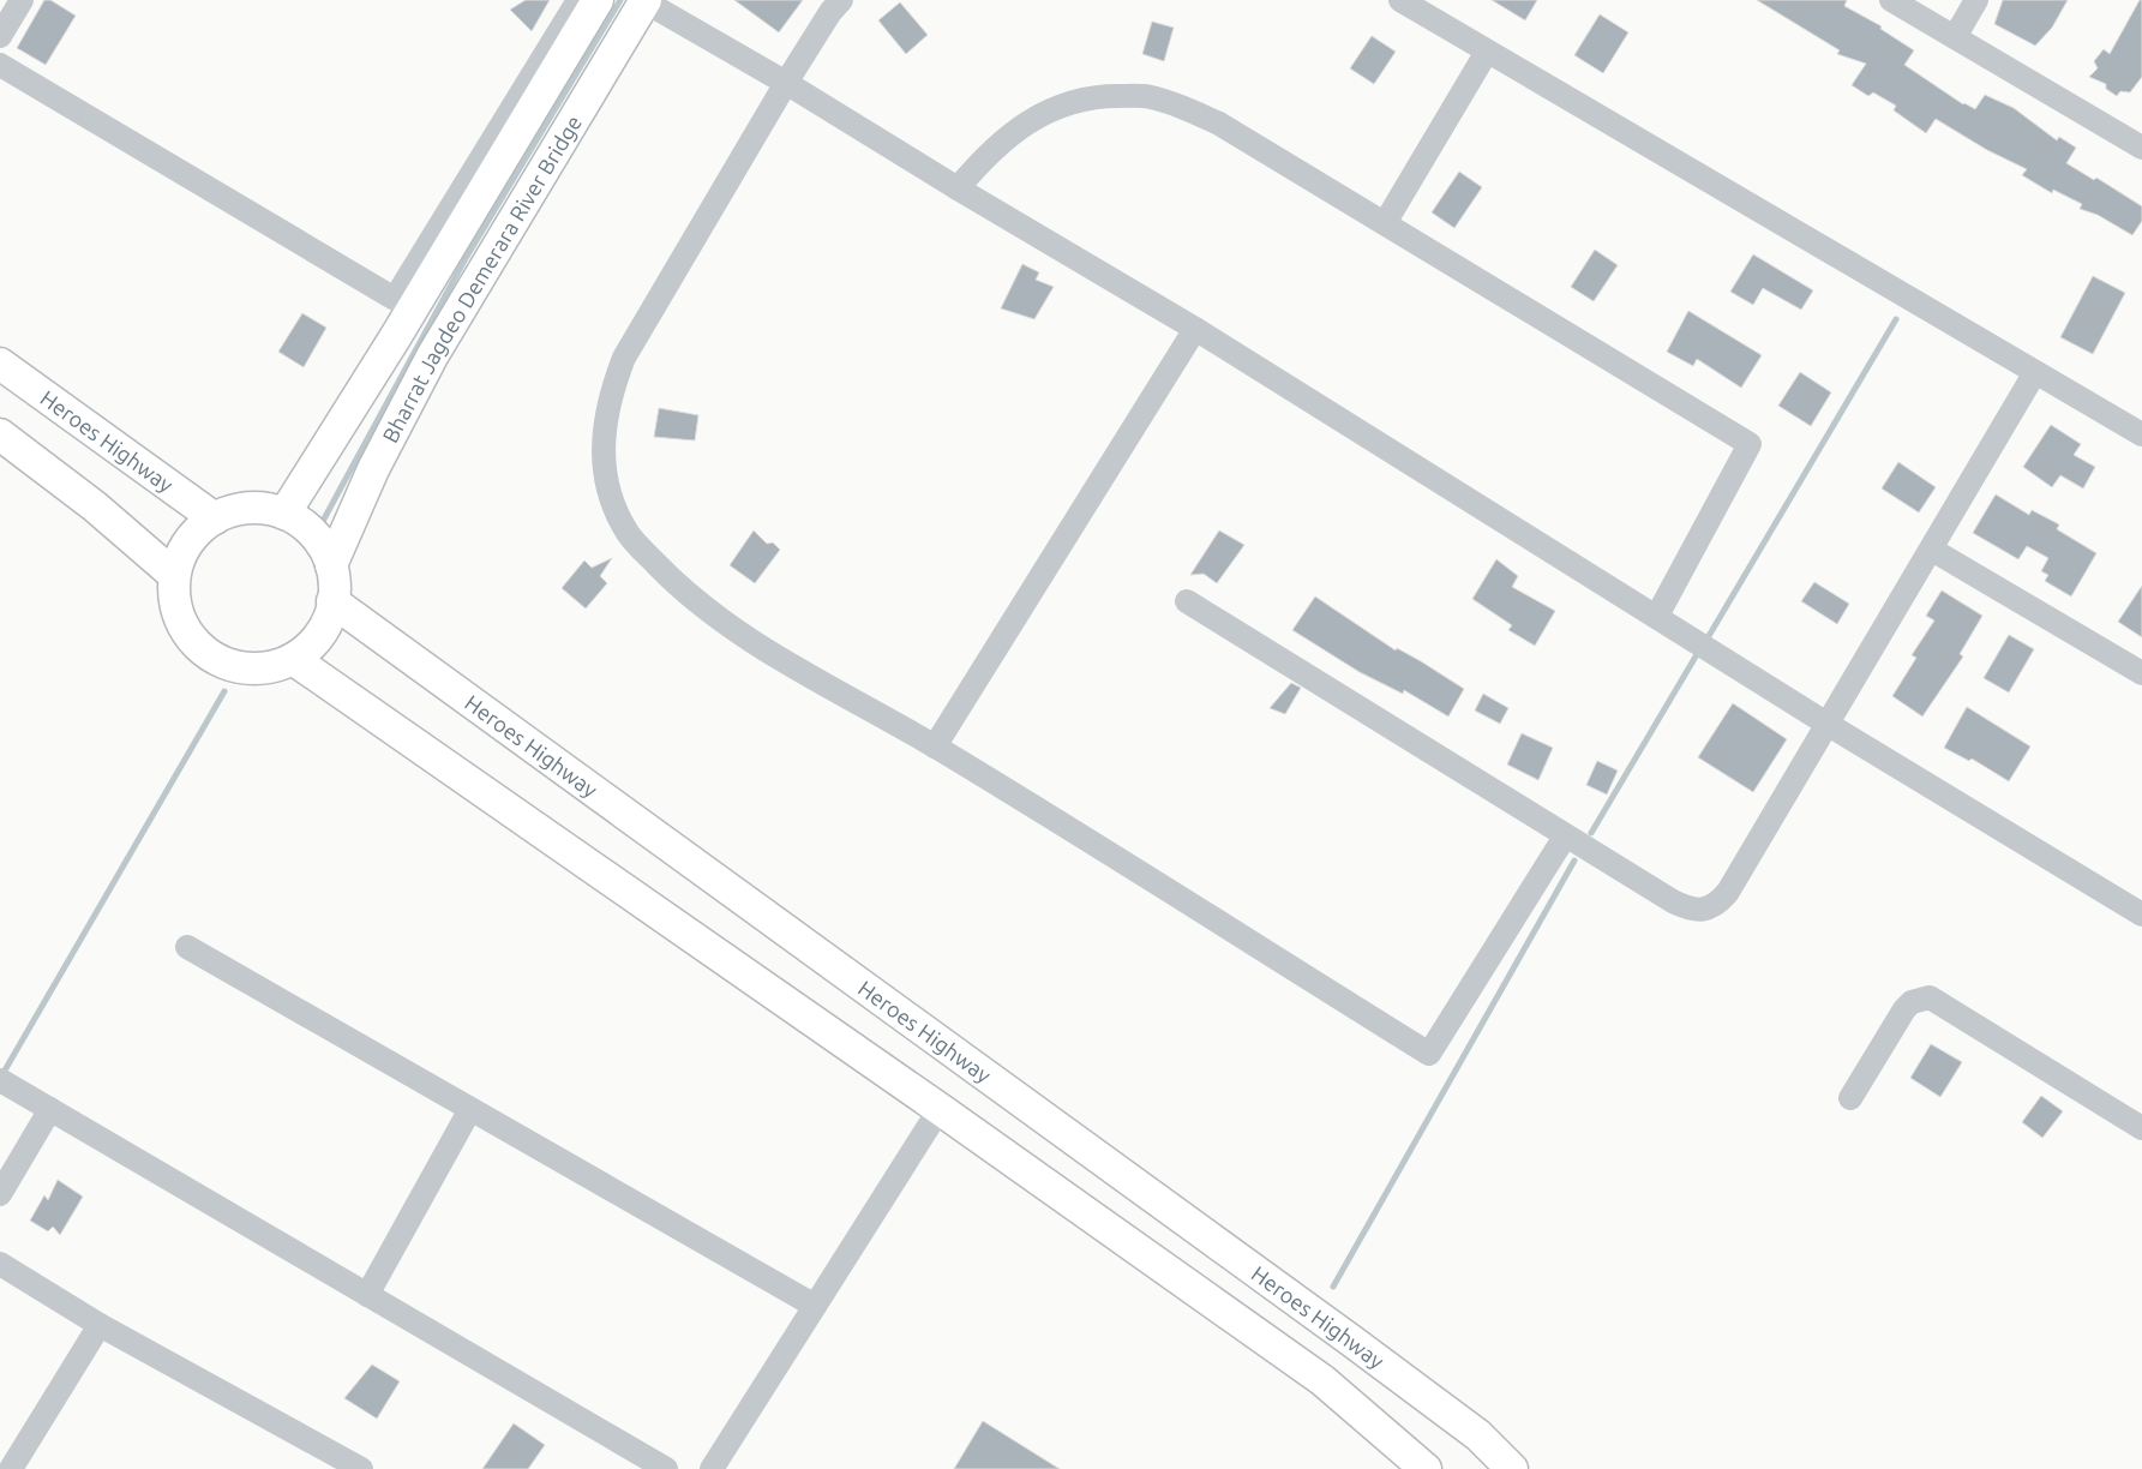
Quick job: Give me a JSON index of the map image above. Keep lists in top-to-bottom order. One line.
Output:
{"streets":{"main road":["Bharrat Jagdeo Demerara River Bridge","Heroes Highway"]},"crossings":[["Bharrat Jagdeo Demerara River Bridge","Heroes Highway"]]}
